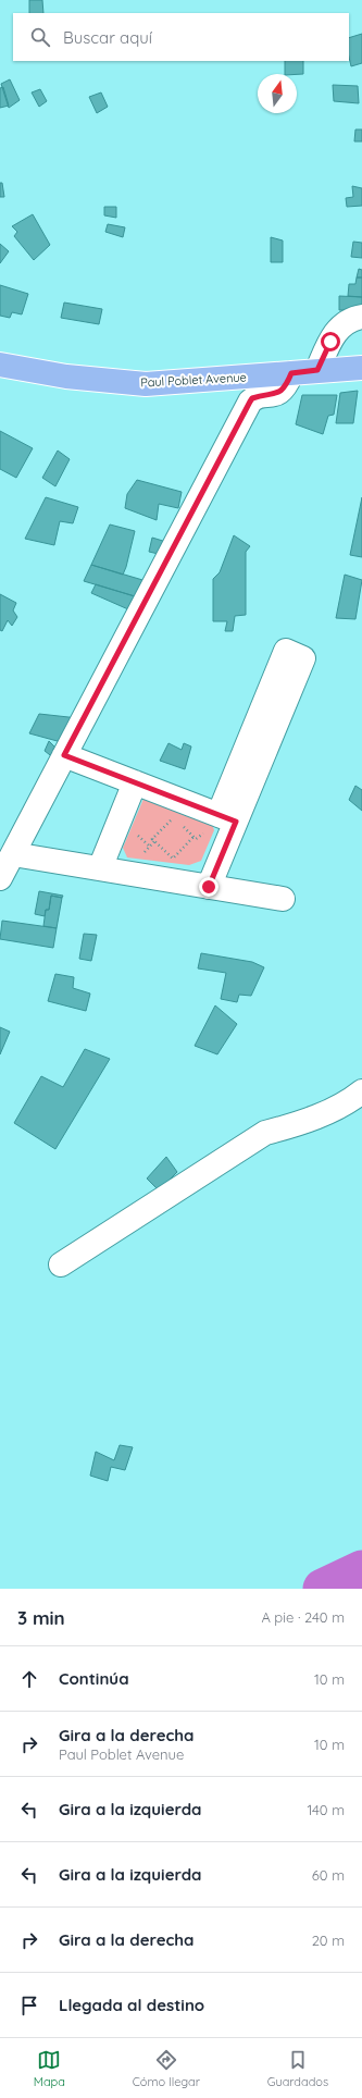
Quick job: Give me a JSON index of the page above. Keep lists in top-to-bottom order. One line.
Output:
{"streets":{"main road":["Paul Poblet Avenue"]},"north":"top","page":{"search":"Buscar aquí","heading":["3 min","A pie · 240 m"],"list":[["Continúa","10 m"],["Gira a la derecha","Paul Poblet Avenue","10 m"],["Gira a la izquierda","140 m"],["Gira a la izquierda","60 m"],["Gira a la derecha","20 m"],"Llegada al destino"],"nav":["Mapa","Cómo llegar","Guardados"]}}
